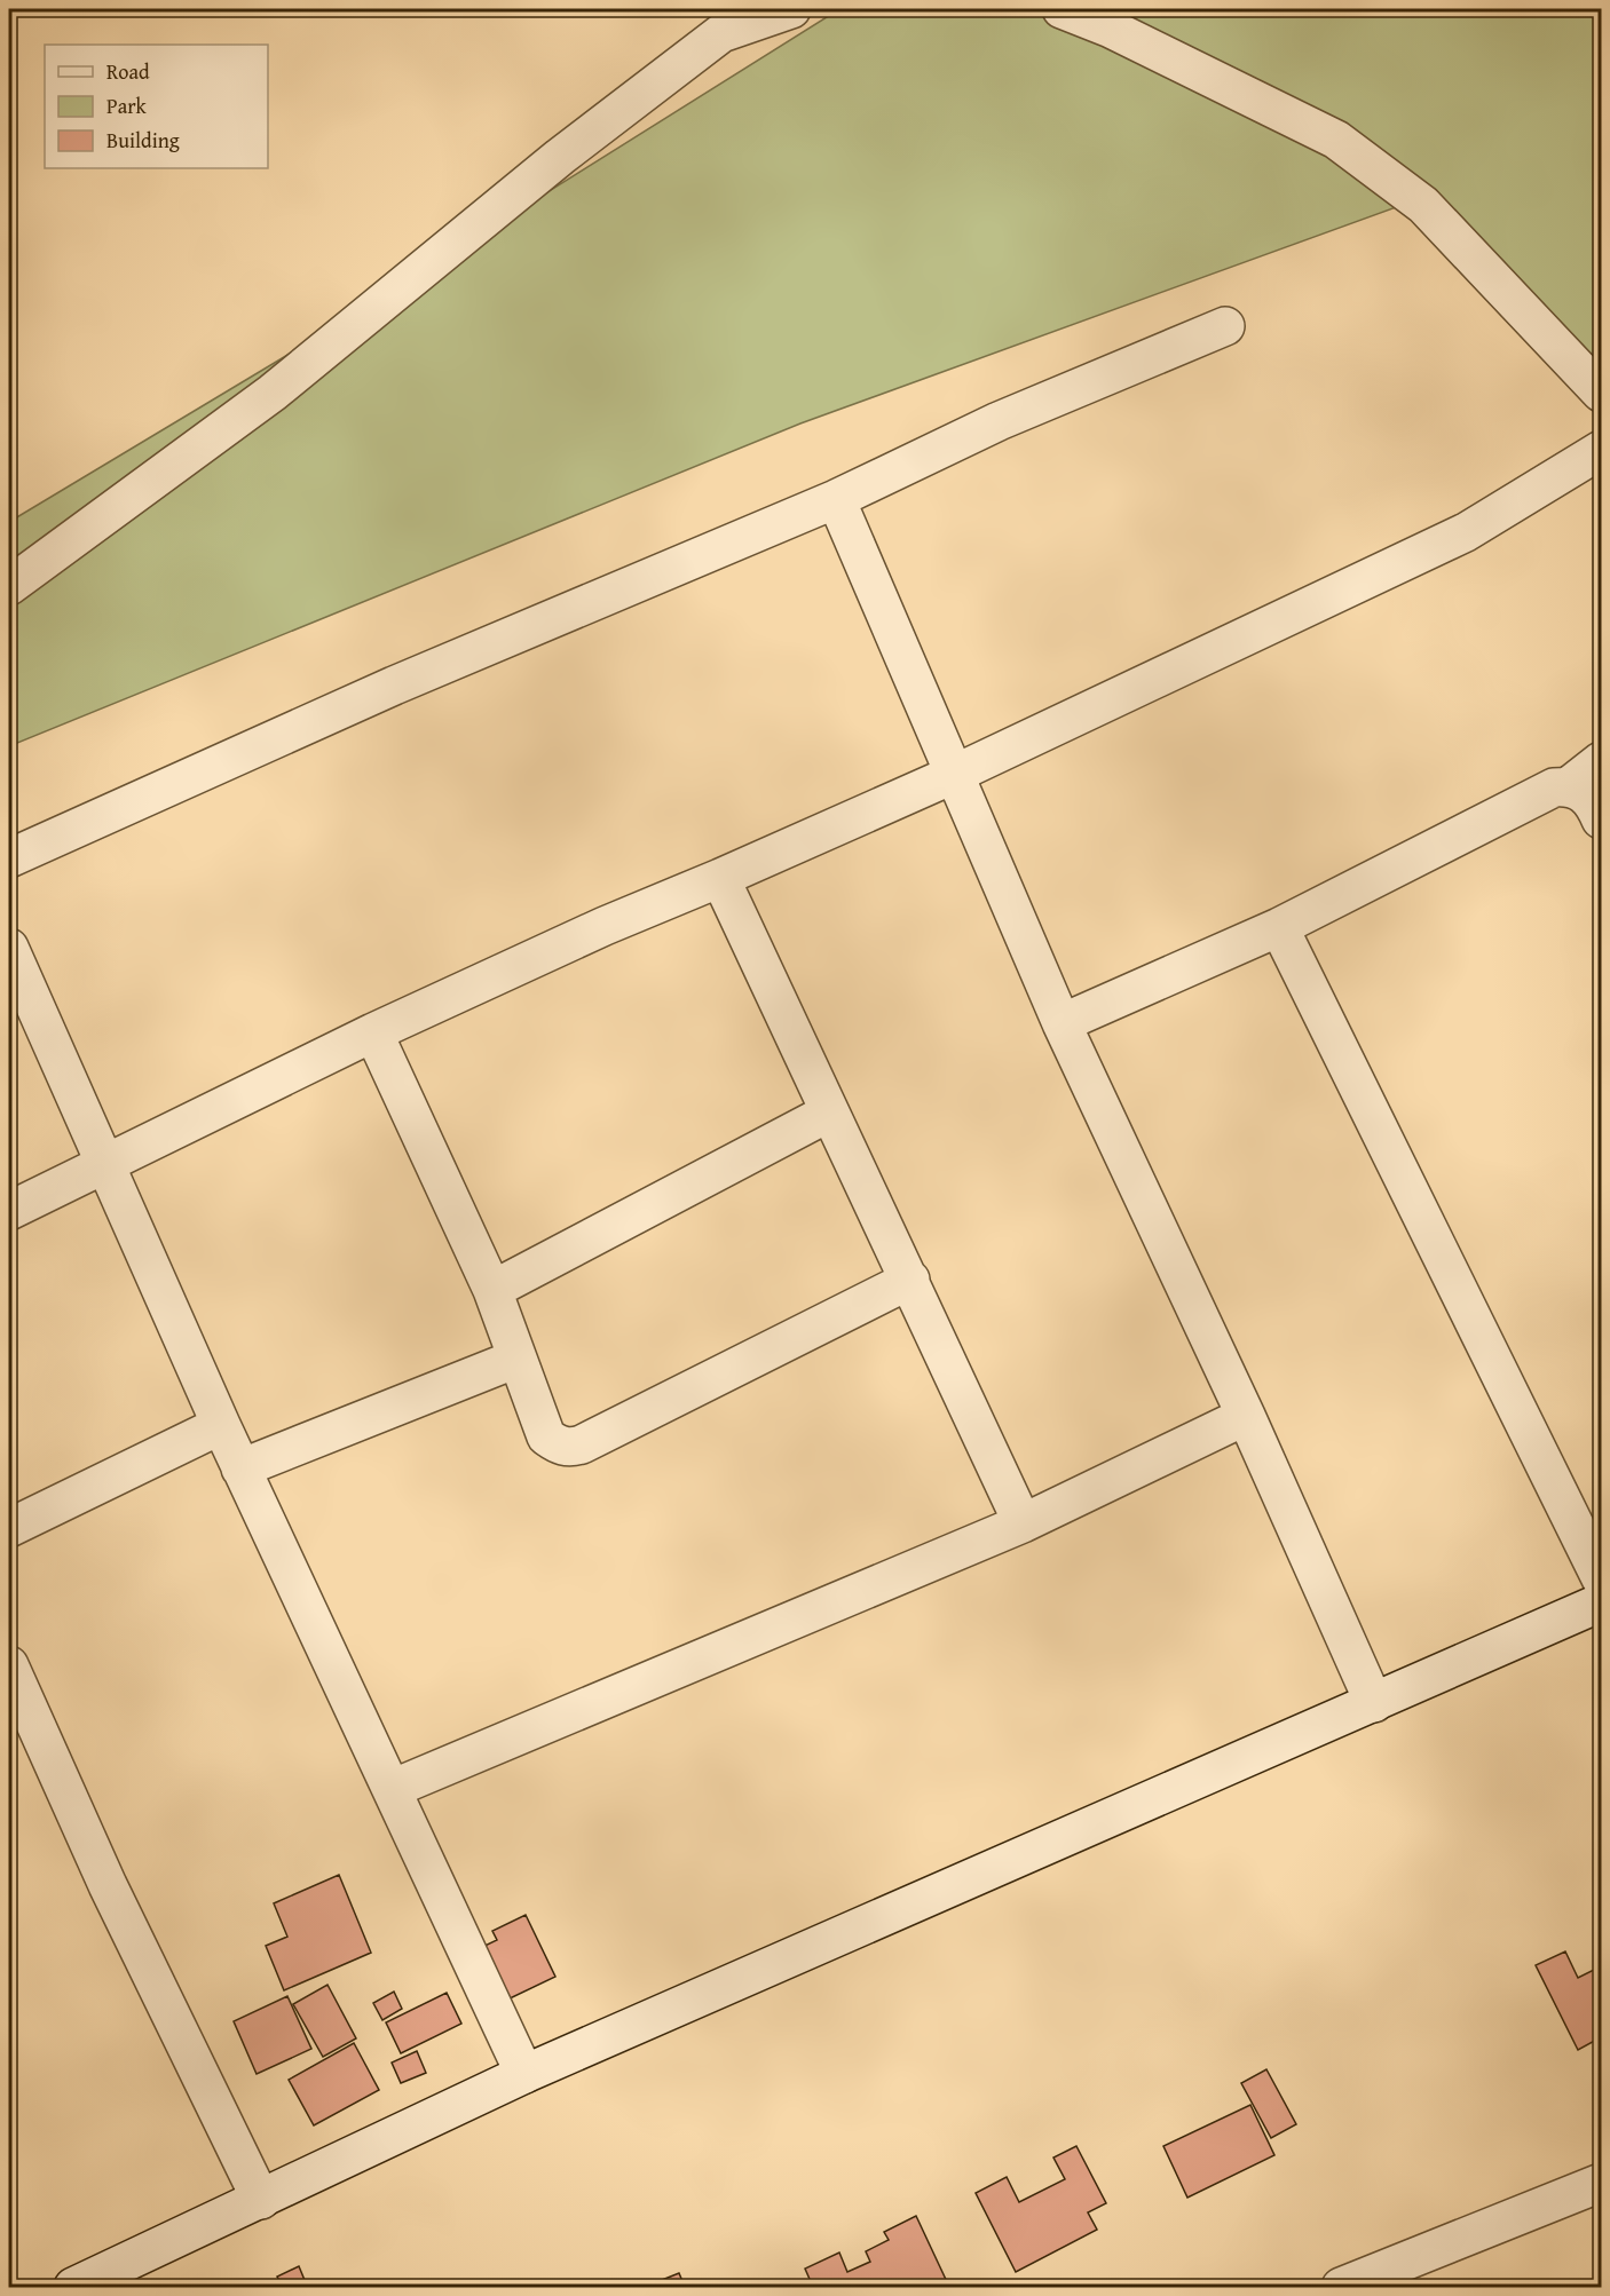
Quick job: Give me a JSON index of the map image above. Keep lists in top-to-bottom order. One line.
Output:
{"legend":["Road","Park","Building"]}
